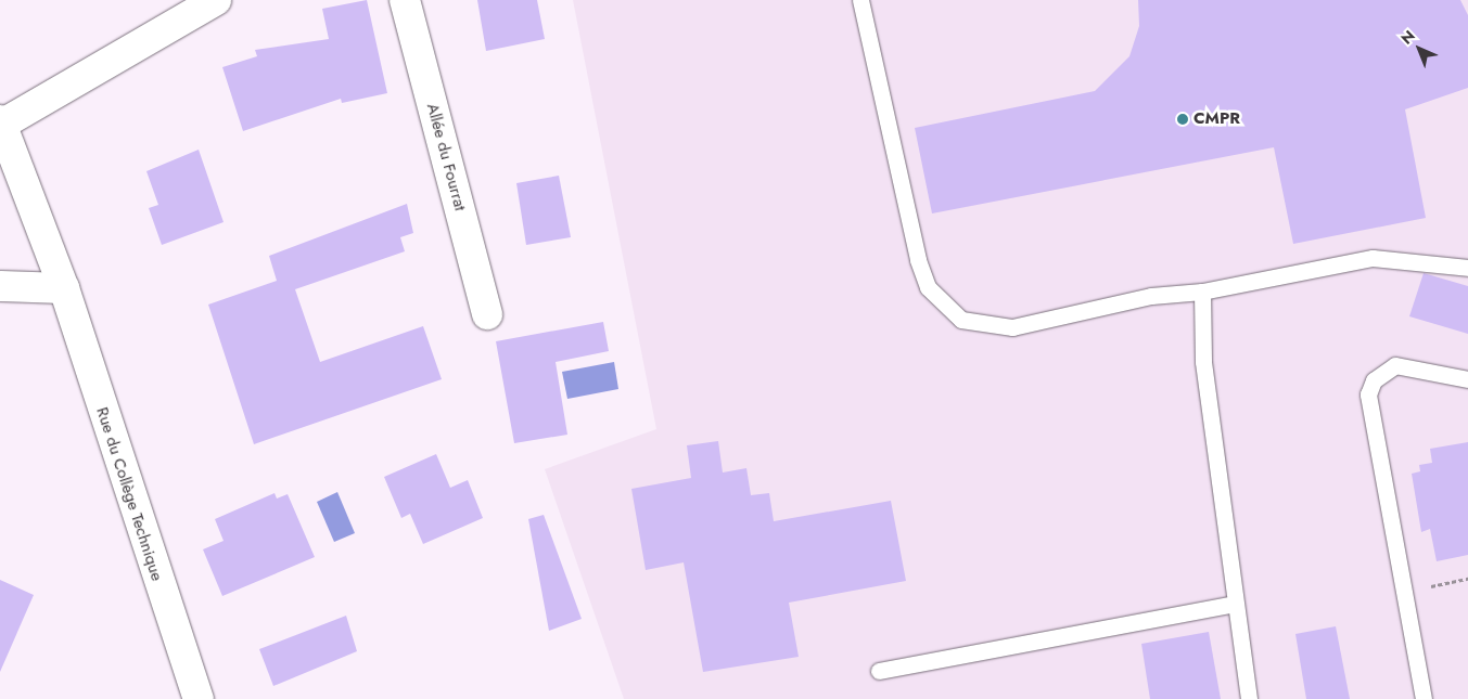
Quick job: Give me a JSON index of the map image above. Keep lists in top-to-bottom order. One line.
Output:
{"streets":{"street":["Allée du Fourrat","Rue du Collège Technique"]},"places":["CMPR"],"north":"top left"}
